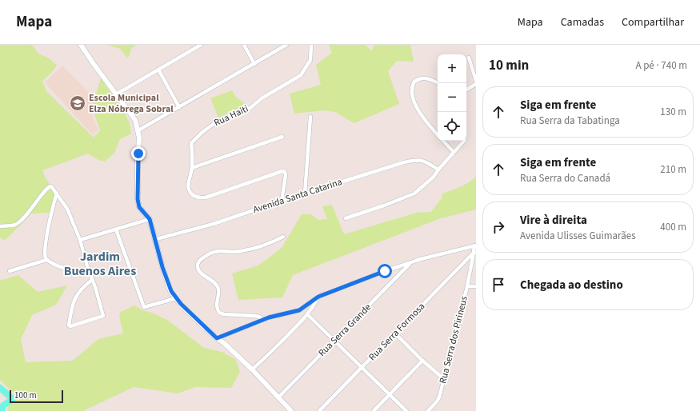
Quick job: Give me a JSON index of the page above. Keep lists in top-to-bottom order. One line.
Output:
{"streets":{"street":["Rua Haiti","Avenida Santa Catarina","Rua Serra Grande","Rua Serra Formosa","Rua Serra dos Pirineus"]},"crossings":[["Rua Haiti","Avenida Santa Catarina"],["Rua Serra Formosa","Rua Serra dos Pirineus"]],"districts":["Jardim Buenos Aires"],"places":{"school or university":["Escola Municipal Elza Nóbrega Sobral"]},"scale_bar":"100 m","page":{"header":"Mapa","nav":["Mapa","Camadas","Compartilhar"],"heading":["10 min","A pé · 740 m"],"map_buttons":["+","−"],"list":[["Siga em frente","Rua Serra da Tabatinga","130 m"],["Siga em frente","Rua Serra do Canadá","210 m"],["Vire à direita","Avenida Ulisses Guimarães","400 m"],"Chegada ao destino"],"scale":"100 m"}}
